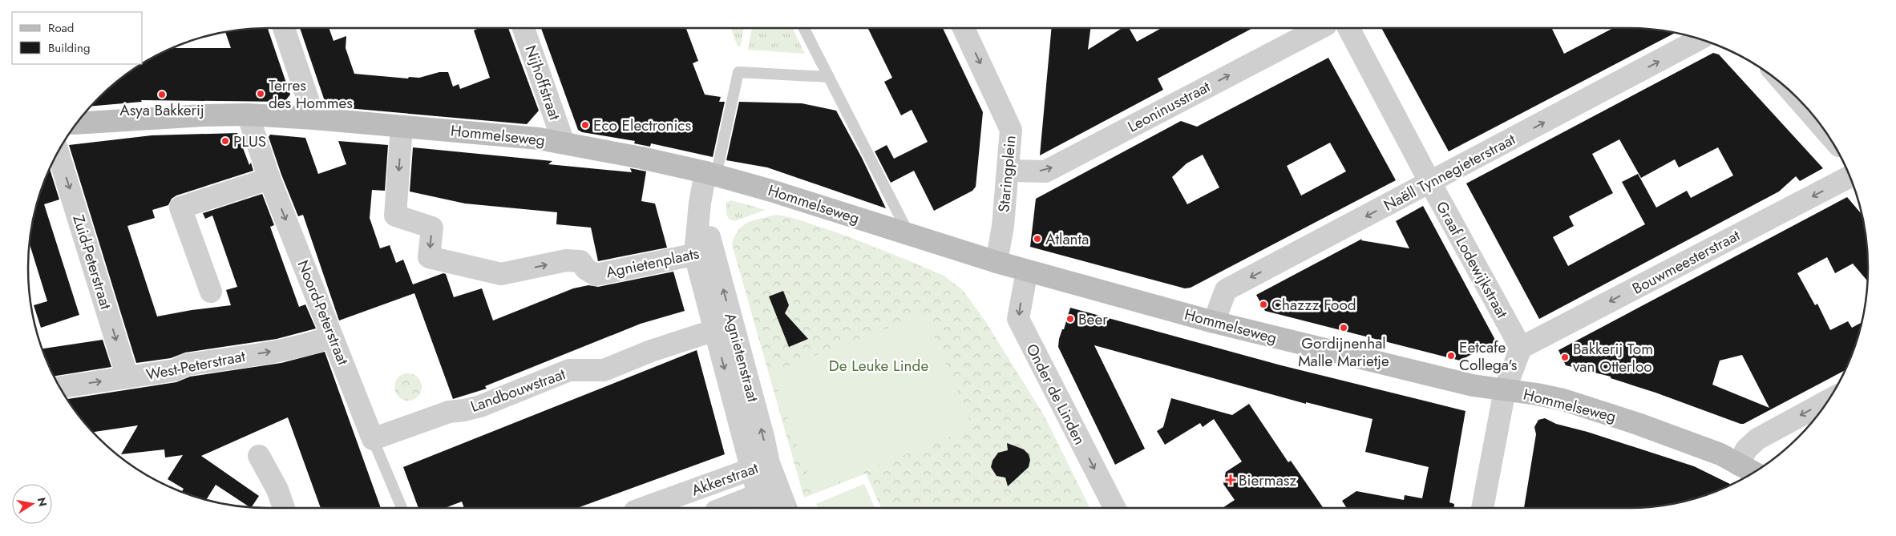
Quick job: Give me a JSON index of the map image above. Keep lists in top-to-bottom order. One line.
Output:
{"streets":{"street":["Nijhoffstraat","Leoninusstraat","Hommelseweg","Naëll Tynnegieterstraat","Staringplein","Graaf Lodewijkstraat","Zuid-Peterstraat","Bouwmeesterstraat","Agnietenplaats","Noord-Peterstraat","Agnietenstraat","West-Peterstraat","Landbouwstraat","Onder de Linden","Akkerstraat"]},"crossings":[["Nijhoffstraat","Hommelseweg"],["Leoninusstraat","Staringplein"],["Hommelseweg","Naëll Tynnegieterstraat"],["Hommelseweg","Staringplein"],["Hommelseweg","Agnietenplaats"],["Hommelseweg","Noord-Peterstraat"],["Hommelseweg","Agnietenstraat"],["Hommelseweg","Onder de Linden"],["Naëll Tynnegieterstraat","Graaf Lodewijkstraat"],["Graaf Lodewijkstraat","Bouwmeesterstraat"],["Zuid-Peterstraat","West-Peterstraat"],["Agnietenplaats","Agnietenstraat"],["Noord-Peterstraat","West-Peterstraat"],["Noord-Peterstraat","Landbouwstraat"],["Agnietenstraat","Landbouwstraat"],["Agnietenstraat","Akkerstraat"]],"one_way":["Leoninusstraat","Staringplein","Zuid-Peterstraat","Bouwmeesterstraat","Noord-Peterstraat","West-Peterstraat","Onder de Linden"],"parks":["De Leuke Linde"],"places":{"other":["Terres des Hommes","Asya Bakkerij","Eco Electronics","PLUS","Atlanta","Chazzz Food","Beer","Gordijnenhal Malle Marietje","Eetcafe Collega's","Bakkerij Tom van Otterloo"],"health":["Biermasz"]},"legend":["Road","Building"],"north":"right"}
